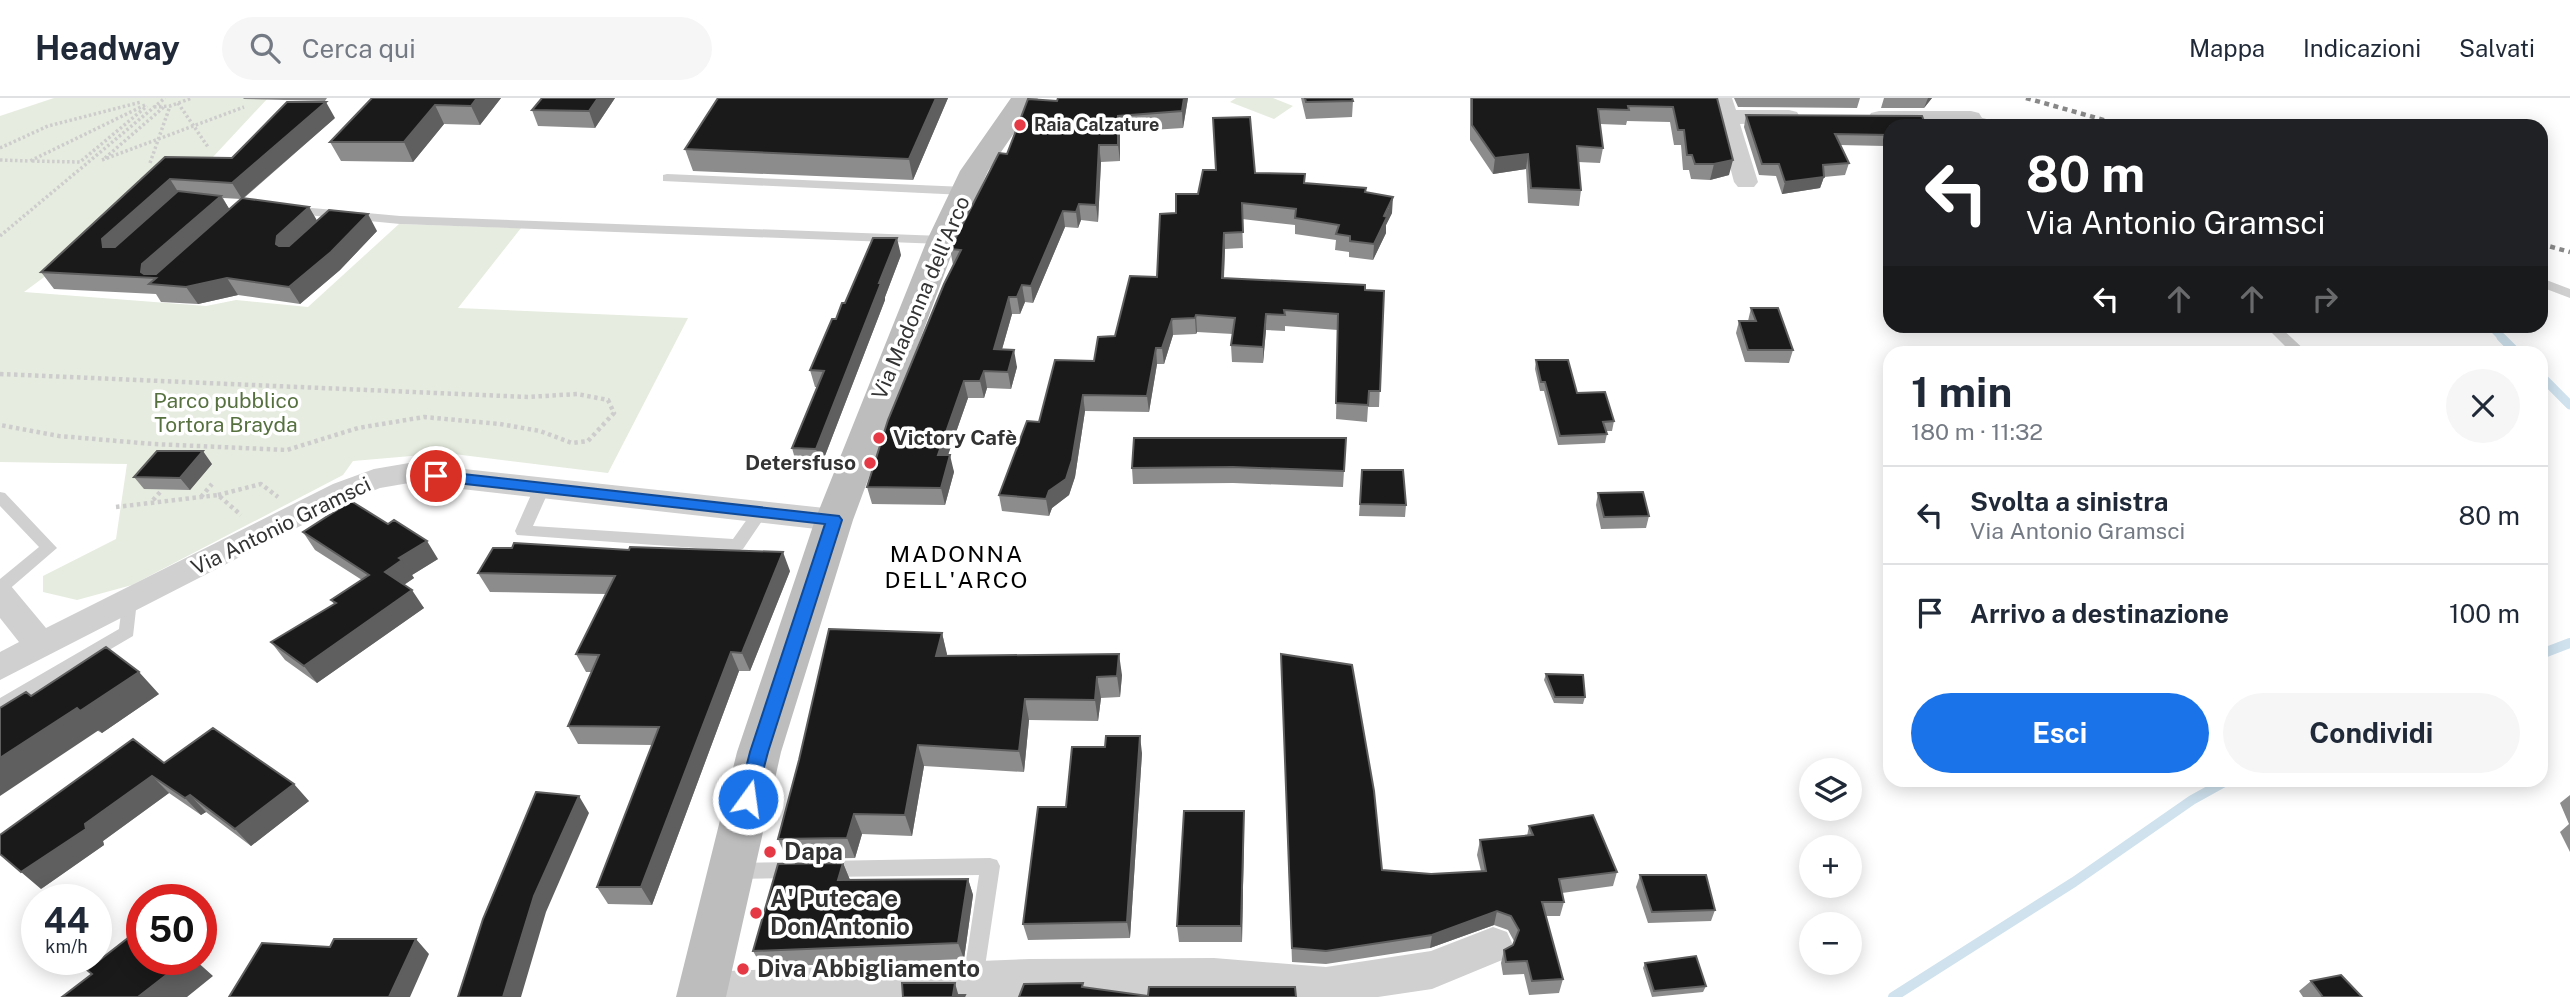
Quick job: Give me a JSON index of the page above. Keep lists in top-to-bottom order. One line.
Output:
{"streets":{"main road":["Via Madonna dell'Arco"],"street":["Via Antonio Gramsci"]},"crossings":[["Via Madonna dell'Arco","Via Antonio Gramsci"]],"districts":["MADONNA DELL'ARCO"],"parks":["Parco pubblico Tortora Brayda"],"places":["Raia Calzature","Victory Cafè","Detersfuso","Dapa","A' Puteca e Don Antonio","Diva Abbigliamento"],"page":{"header":"Headway","search":"Cerca qui","nav":["Mappa","Indicazioni","Salvati"],"turn":["80 m","Via Antonio Gramsci"],"heading":["1 min","180 m · 11:32"],"list":[{"name":"Svolta a sinistra","note":"Via Antonio Gramsci","value":"80 m"},{"name":"Arrivo a destinazione","value":"100 m"}],"buttons":["Esci","Condividi"],"map_buttons":["+","−"],"speed":"44 km/h","limit":"50"}}
